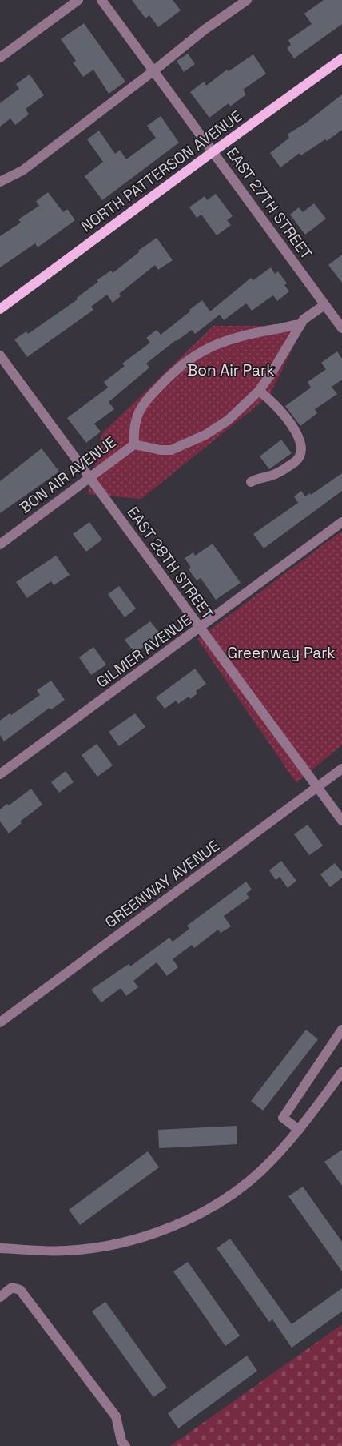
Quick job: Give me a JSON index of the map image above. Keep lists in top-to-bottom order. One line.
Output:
{"streets":{"main road":["NORTH PATTERSON AVENUE"],"street":["EAST 27TH STREET","BON AIR AVENUE","EAST 28TH STREET","GILMER AVENUE","GREENWAY AVENUE"]},"crossings":[["NORTH PATTERSON AVENUE","EAST 27TH STREET"],["EAST 27TH STREET","BON AIR AVENUE"],["BON AIR AVENUE","EAST 28TH STREET"],["EAST 28TH STREET","GILMER AVENUE"],["EAST 28TH STREET","GREENWAY AVENUE"]],"parks":["Bon Air Park","Greenway Park"]}
